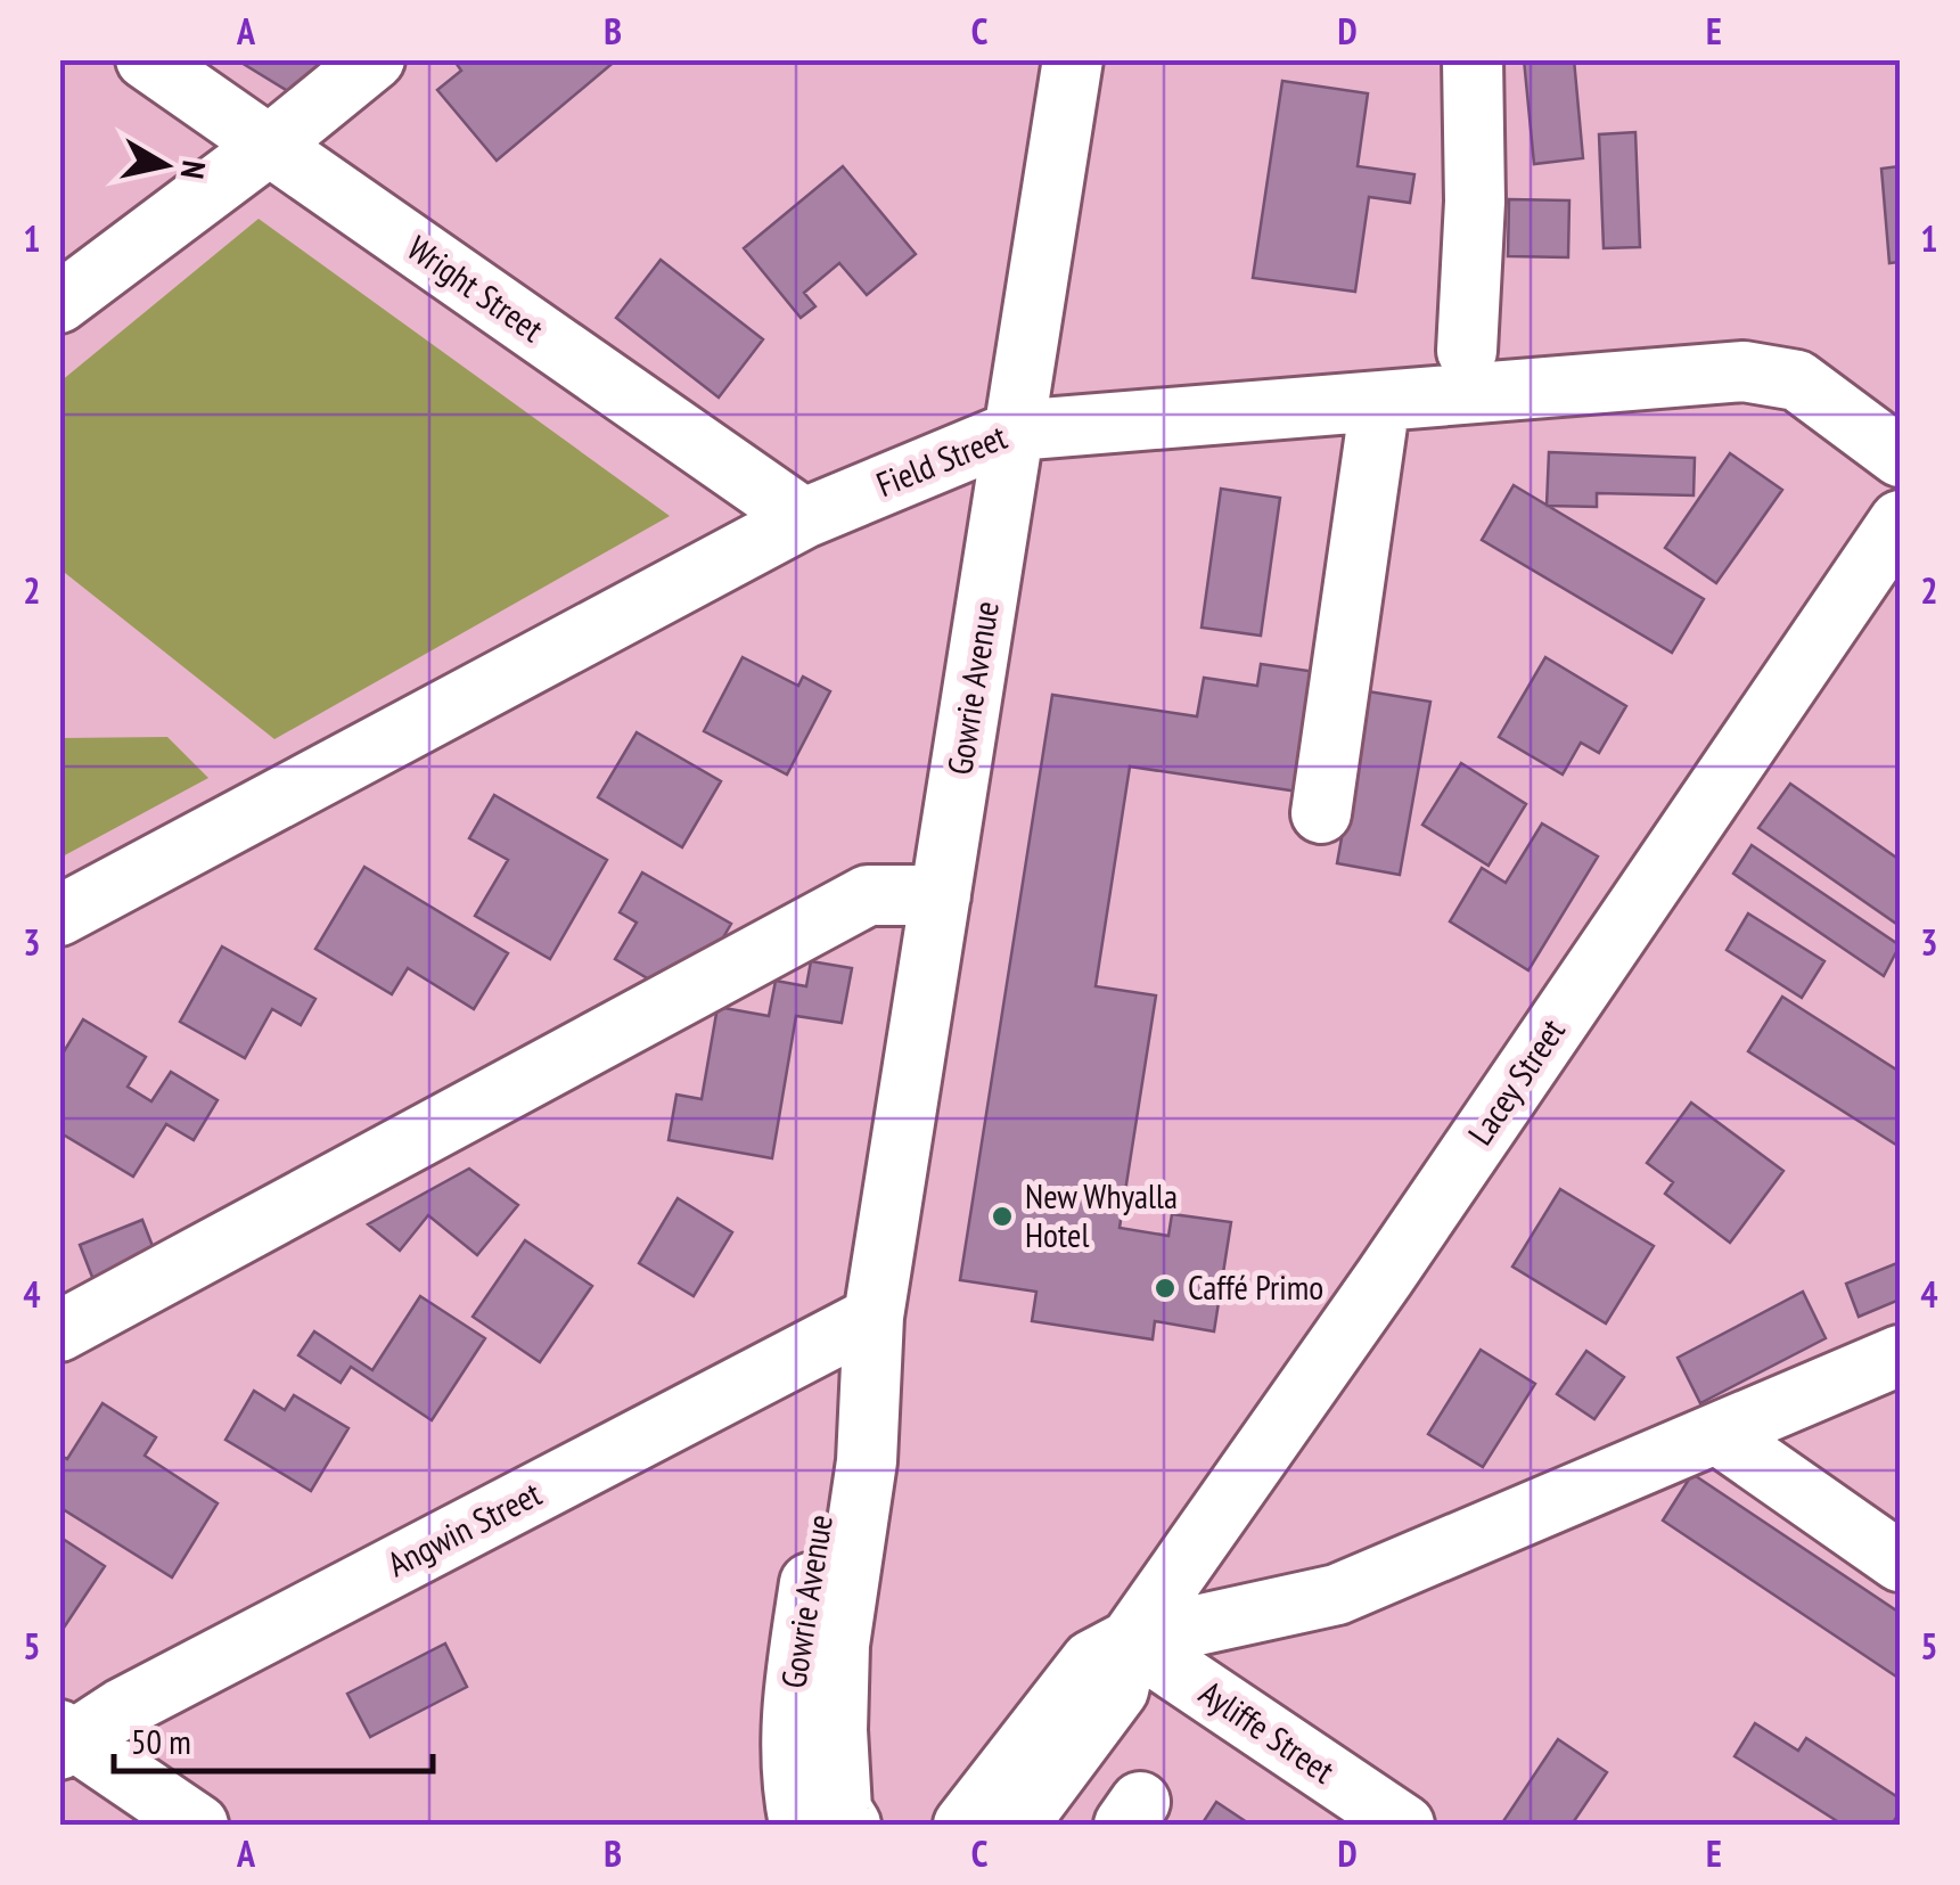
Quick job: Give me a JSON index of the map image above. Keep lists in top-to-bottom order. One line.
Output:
{"streets":{"street":["Wright Street","Field Street","Gowrie Avenue","Lacey Street","Angwin Street","Ayliffe Street"]},"crossings":[["Wright Street","Field Street"],["Field Street","Gowrie Avenue"],["Gowrie Avenue","Angwin Street"],["Lacey Street","Ayliffe Street"]],"places":["New Whyalla Hotel","Caffé Primo"],"scale_bar":"50 m","north":"right","grid":{"columns":["A","B","C","D","E"],"rows":["1","2","3","4","5"]}}
